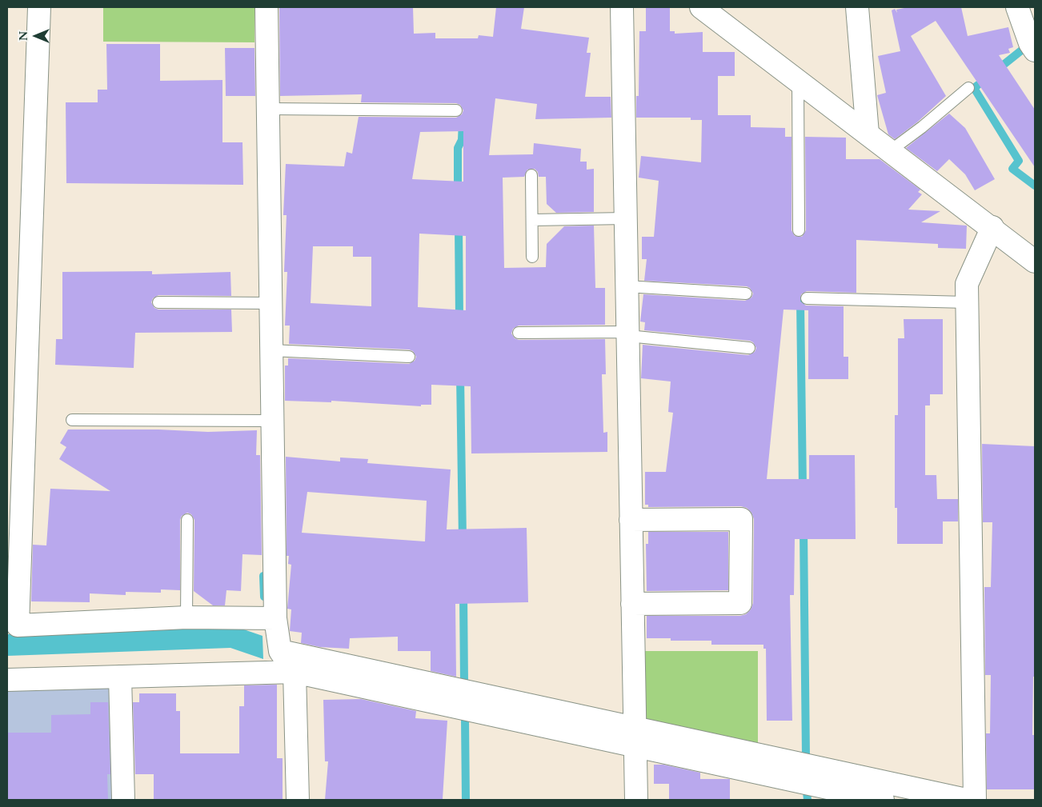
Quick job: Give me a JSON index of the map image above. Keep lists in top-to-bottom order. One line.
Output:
{"north":"left"}
